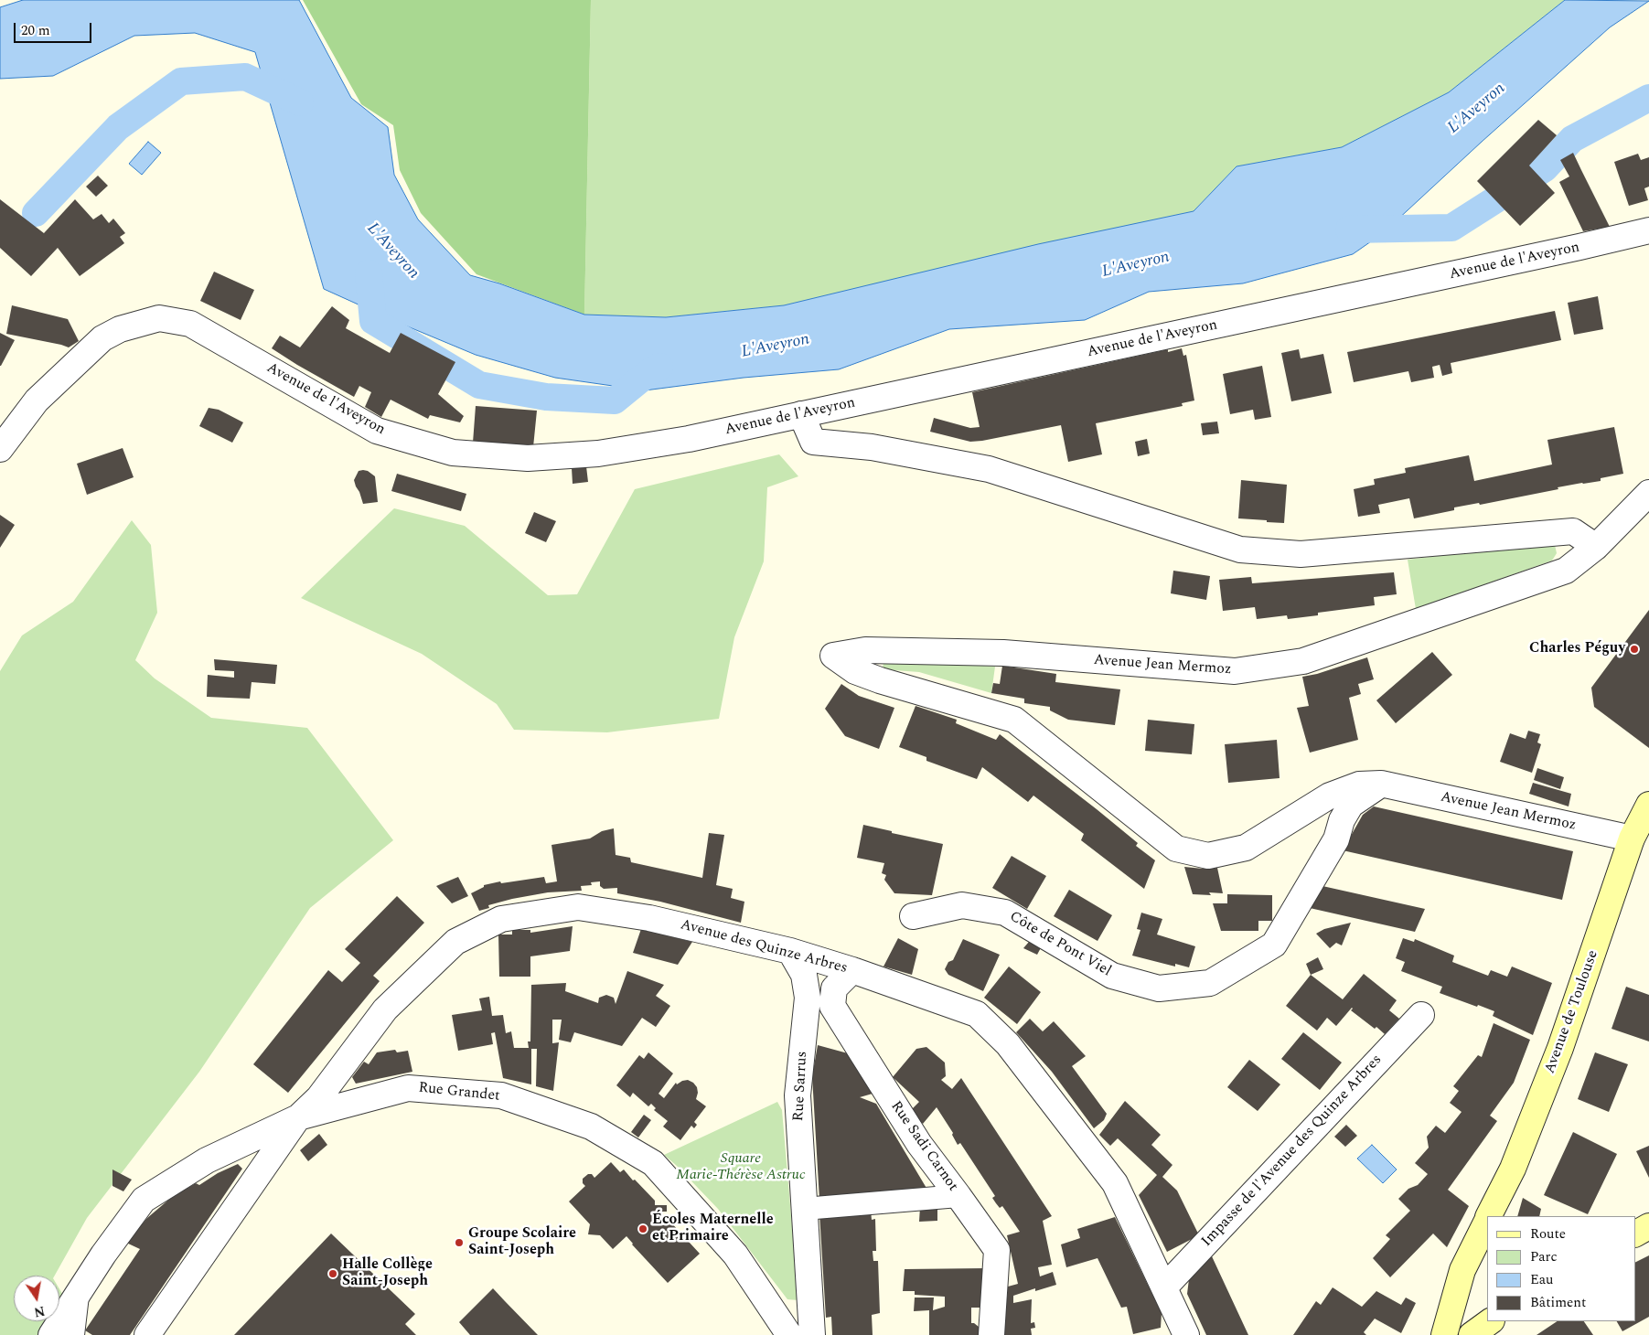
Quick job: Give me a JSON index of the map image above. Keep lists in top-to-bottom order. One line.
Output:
{"streets":{"main road":["Avenue de Toulouse"],"street":["Avenue de l'Aveyron","Avenue Jean Mermoz","Côte de Pont Viel","Avenue des Quinze Arbres","Rue Sarrus","Rue Grandet","Rue Sadi Carnot","Impasse de l'Avenue des Quinze Arbres"]},"crossings":[["Avenue Jean Mermoz","Côte de Pont Viel"],["Avenue Jean Mermoz","Avenue de Toulouse"],["Avenue des Quinze Arbres","Rue Sarrus"],["Avenue des Quinze Arbres","Rue Grandet"],["Avenue des Quinze Arbres","Impasse de l'Avenue des Quinze Arbres"]],"water":["L'Aveyron"],"parks":["Square Marie-Thérèse Astruc"],"places":["Charles Péguy","Écoles Maternelle et Primaire","Groupe Scolaire Saint-Joseph","Halle Collège Saint-Joseph"],"legend":["Route","Parc","Eau","Bâtiment"],"scale_bar":"20 m","north":"bottom"}
